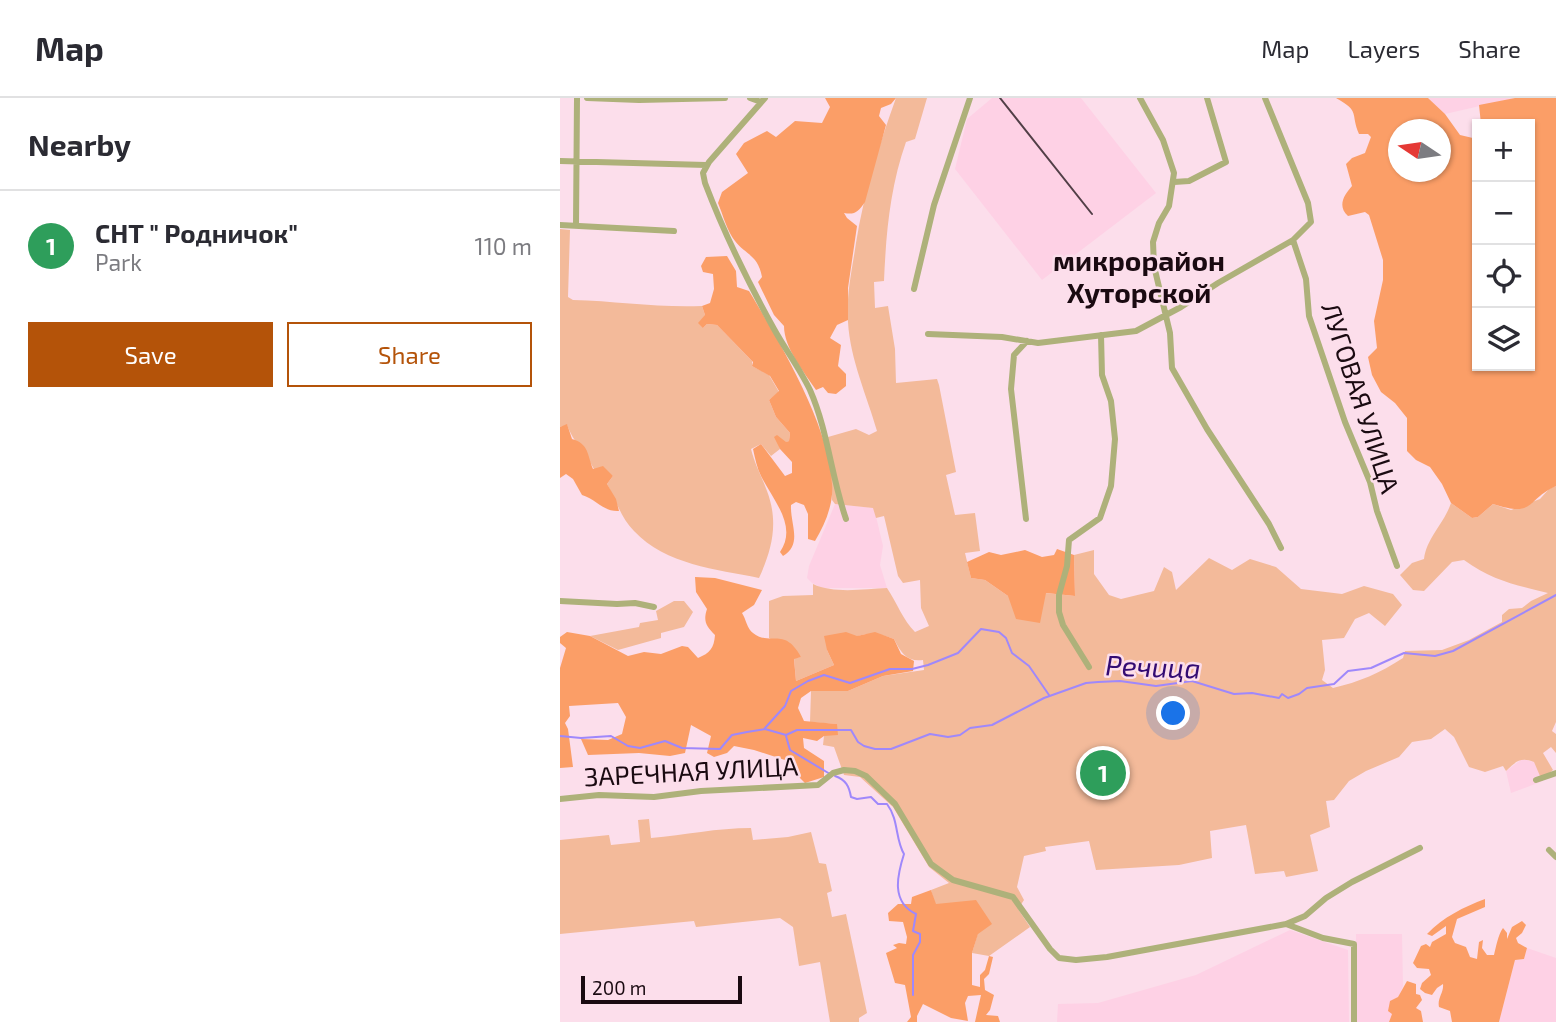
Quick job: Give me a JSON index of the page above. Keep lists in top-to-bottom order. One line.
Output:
{"streets":{"street":["ЛУГОВАЯ УЛИЦА","ЗАРЕЧНАЯ УЛИЦА"]},"districts":["микрорайон Хуторской"],"water":["Речица"],"scale_bar":"200 m","north":"left","page":{"header":"Map","nav":["Map","Layers","Share"],"heading":"Nearby","map_buttons":["+","−"],"list":[{"mark":"1","name":"СНТ \" Родничок\"","note":"Park","value":"110 m"}],"buttons":["Save","Share"],"pins":"1","scale":"200 m"}}
